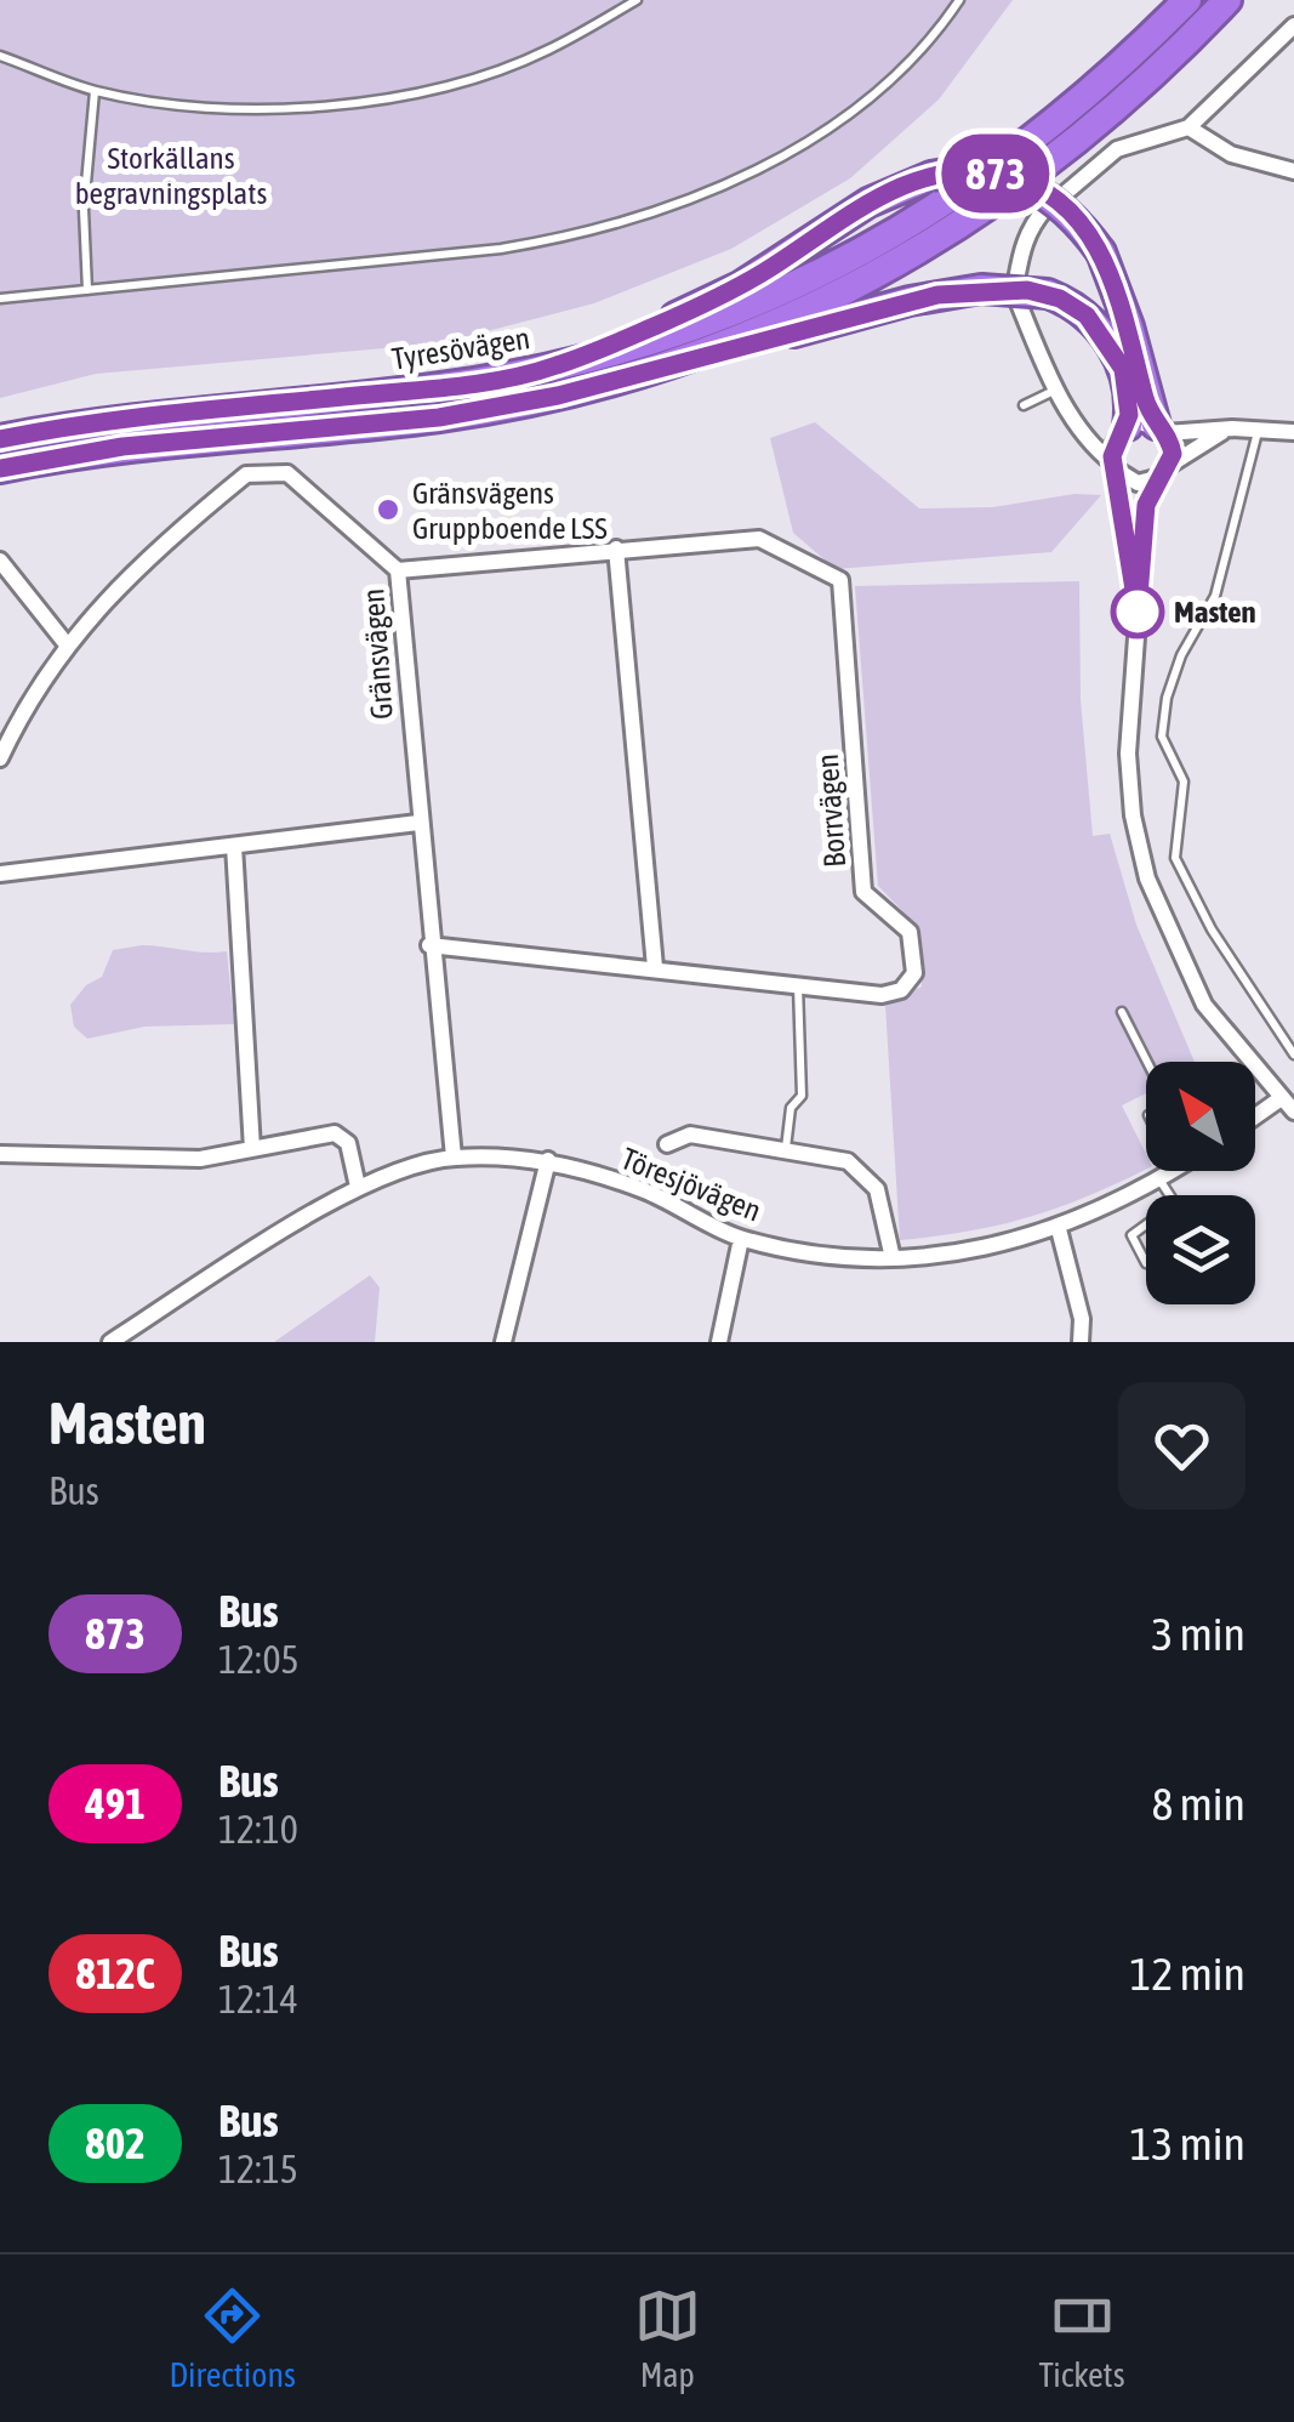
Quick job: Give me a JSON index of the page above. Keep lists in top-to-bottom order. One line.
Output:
{"streets":{"highway":["Tyresövägen"],"street":["Gränsvägen","Borrvägen","Töresjövägen"]},"crossings":[["Gränsvägen","Töresjövägen"]],"parks":["Storkällans begravningsplats"],"places":["Gränsvägens Gruppboende LSS","Masten"],"lines":["bus line 873"],"north":"top left","page":{"on_map":"873","heading":["Masten","Bus"],"list":[{"mark":"873","name":"Bus","note":"12:05","value":"3 min"},{"mark":"491","name":"Bus","note":"12:10","value":"8 min"},{"mark":"812C","name":"Bus","note":"12:14","value":"12 min"},{"mark":"802","name":"Bus","note":"12:15","value":"13 min"}],"tabs":["Directions","Map","Tickets"]}}
